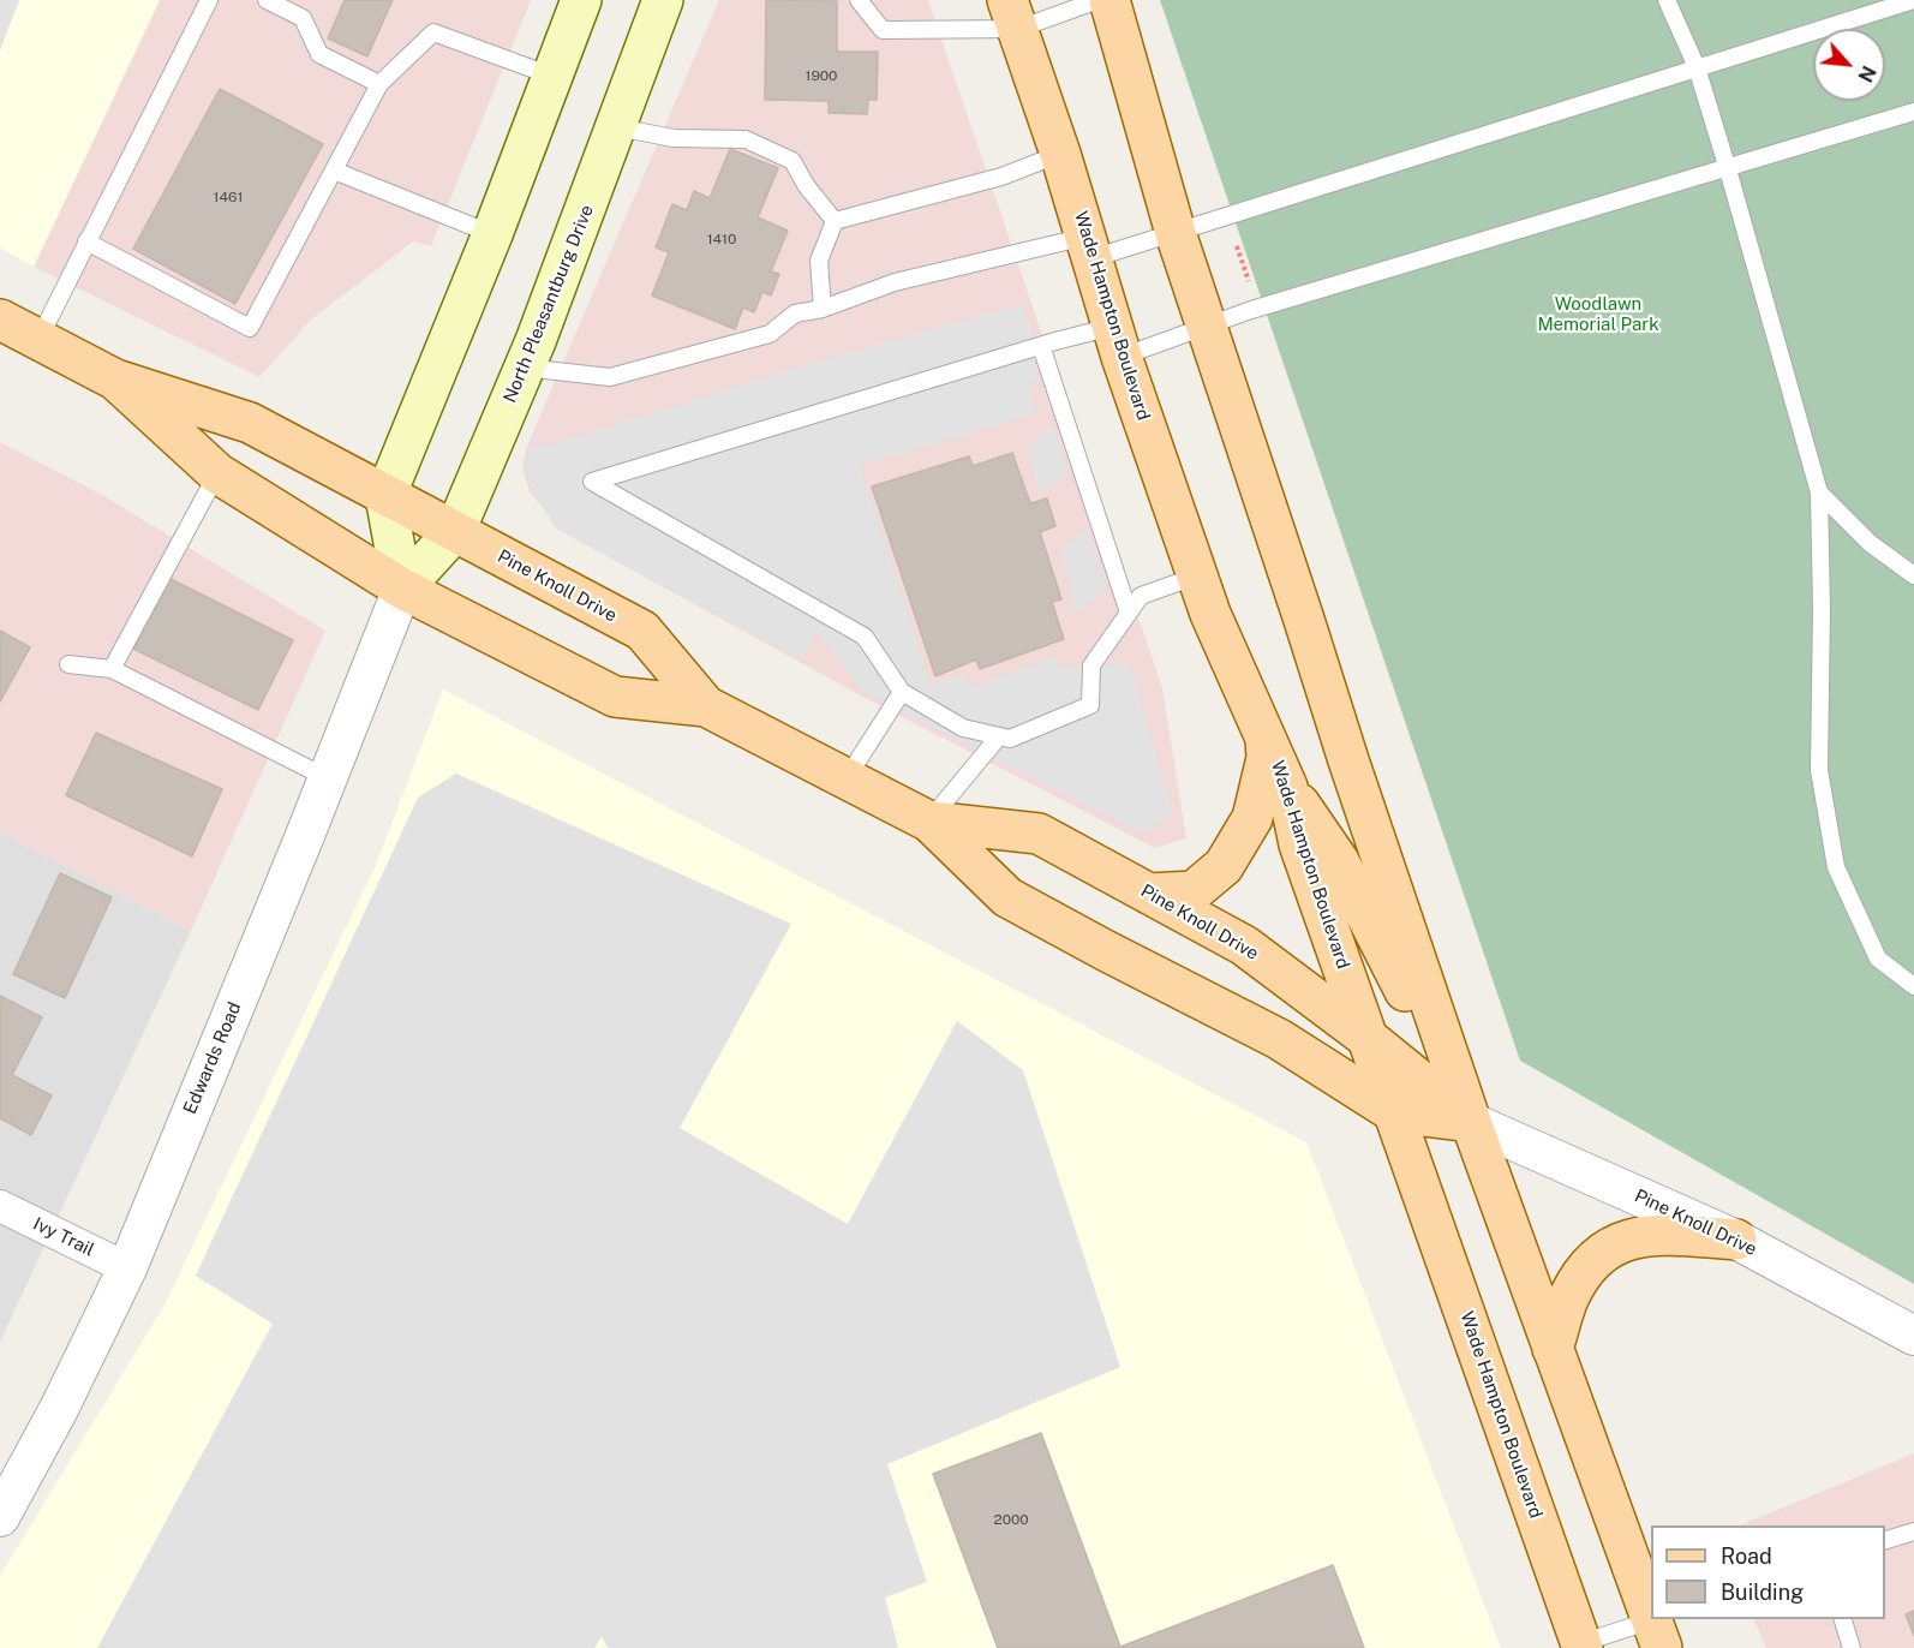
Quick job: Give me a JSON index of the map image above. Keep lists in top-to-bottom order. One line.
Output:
{"streets":{"main road":["North Pleasantburg Drive","Wade Hampton Boulevard","Pine Knoll Drive"],"street":["Edwards Road","Ivy Trail"]},"crossings":[["North Pleasantburg Drive","Pine Knoll Drive"],["North Pleasantburg Drive","Edwards Road"],["Wade Hampton Boulevard","Pine Knoll Drive"],["Pine Knoll Drive","Edwards Road"],["Edwards Road","Ivy Trail"]],"parks":["Woodlawn Memorial Park"],"house_numbers":["1900","1461","1410","2000"],"legend":["Road","Building"],"north":"bottom right"}
